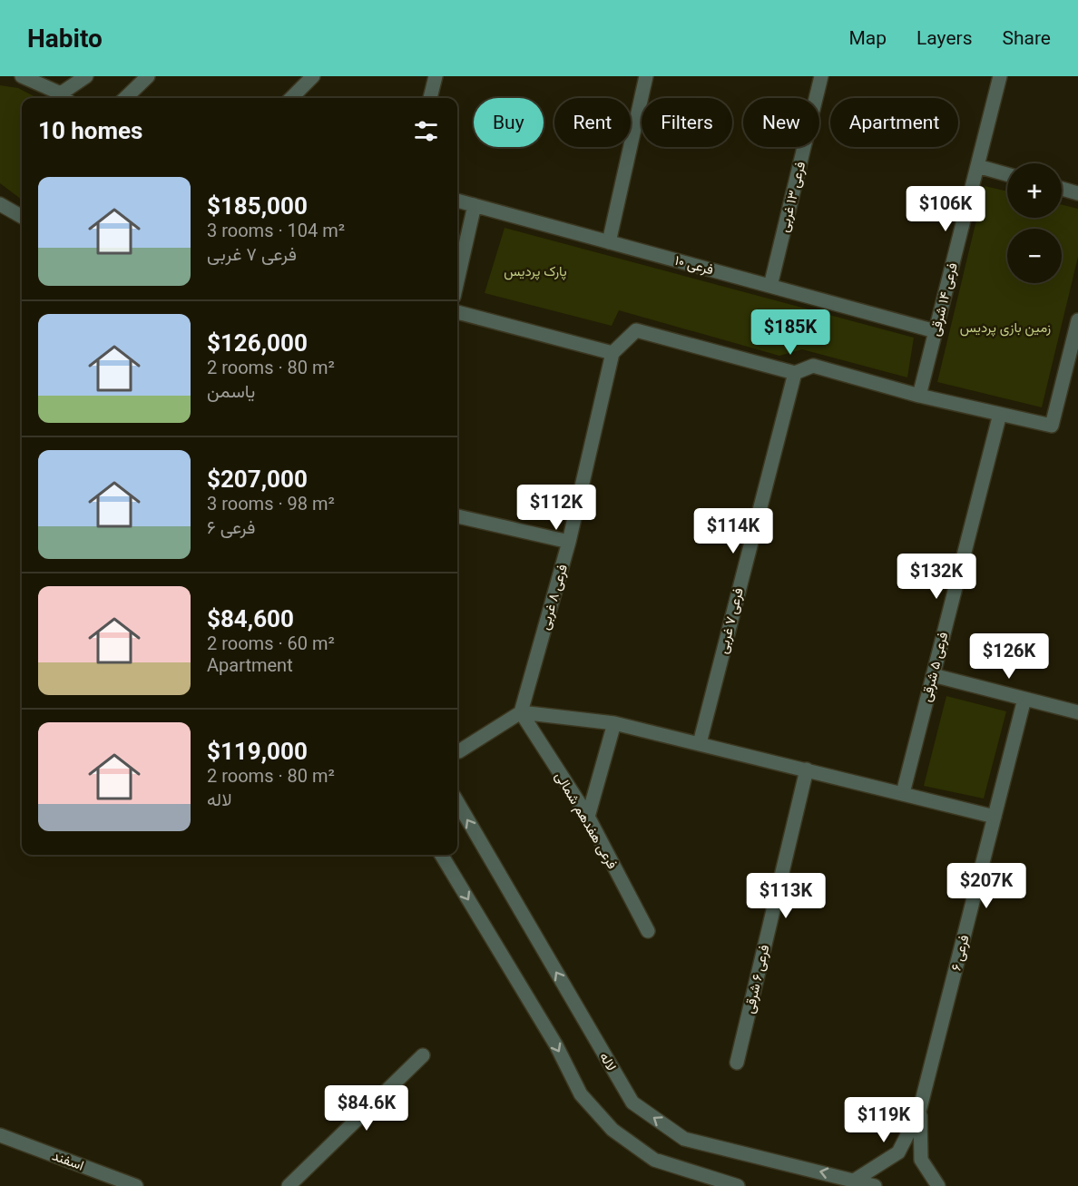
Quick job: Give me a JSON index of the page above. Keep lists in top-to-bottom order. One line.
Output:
{"streets":{"street":["فرعی ۱۳ غربی","فرعی ۱۰","فرعی ۱۴ شرقی","فرعی ۸ غربی","فرعی ۷ غربی","فرعی ۵ شرقی","فرعی هفدهم شمالی","فرعی ۶","فرعی ۶ شرقی","لاله","اسفند"]},"crossings":[["فرعی ۱۳ غربی","فرعی ۱۰"],["فرعی ۱۰","فرعی ۱۴ شرقی"],["فرعی ۸ غربی","فرعی هفدهم شمالی"]],"parks":["پارک پردیس","زمین بازی پردیس"],"page":{"header":"Habito","nav":["Map","Layers","Share"],"chip":["Buy","Rent","Filters","New","Apartment"],"heading":"10 homes","map_buttons":["+","−"],"list":[{"name":"$185,000","note":"3 rooms · 104 m² · فرعی ۷ غربی"},{"name":"$126,000","note":"2 rooms · 80 m² · یاسمن"},{"name":"$207,000","note":"3 rooms · 98 m² · فرعی ۶"},{"name":"$84,600","note":"2 rooms · 60 m² · Apartment"},{"name":"$119,000","note":"2 rooms · 80 m² · لاله"}],"price":["$106K","$185K","$112K","$114K","$132K","$126K","$207K","$113K","$84.6K","$119K"]}}
